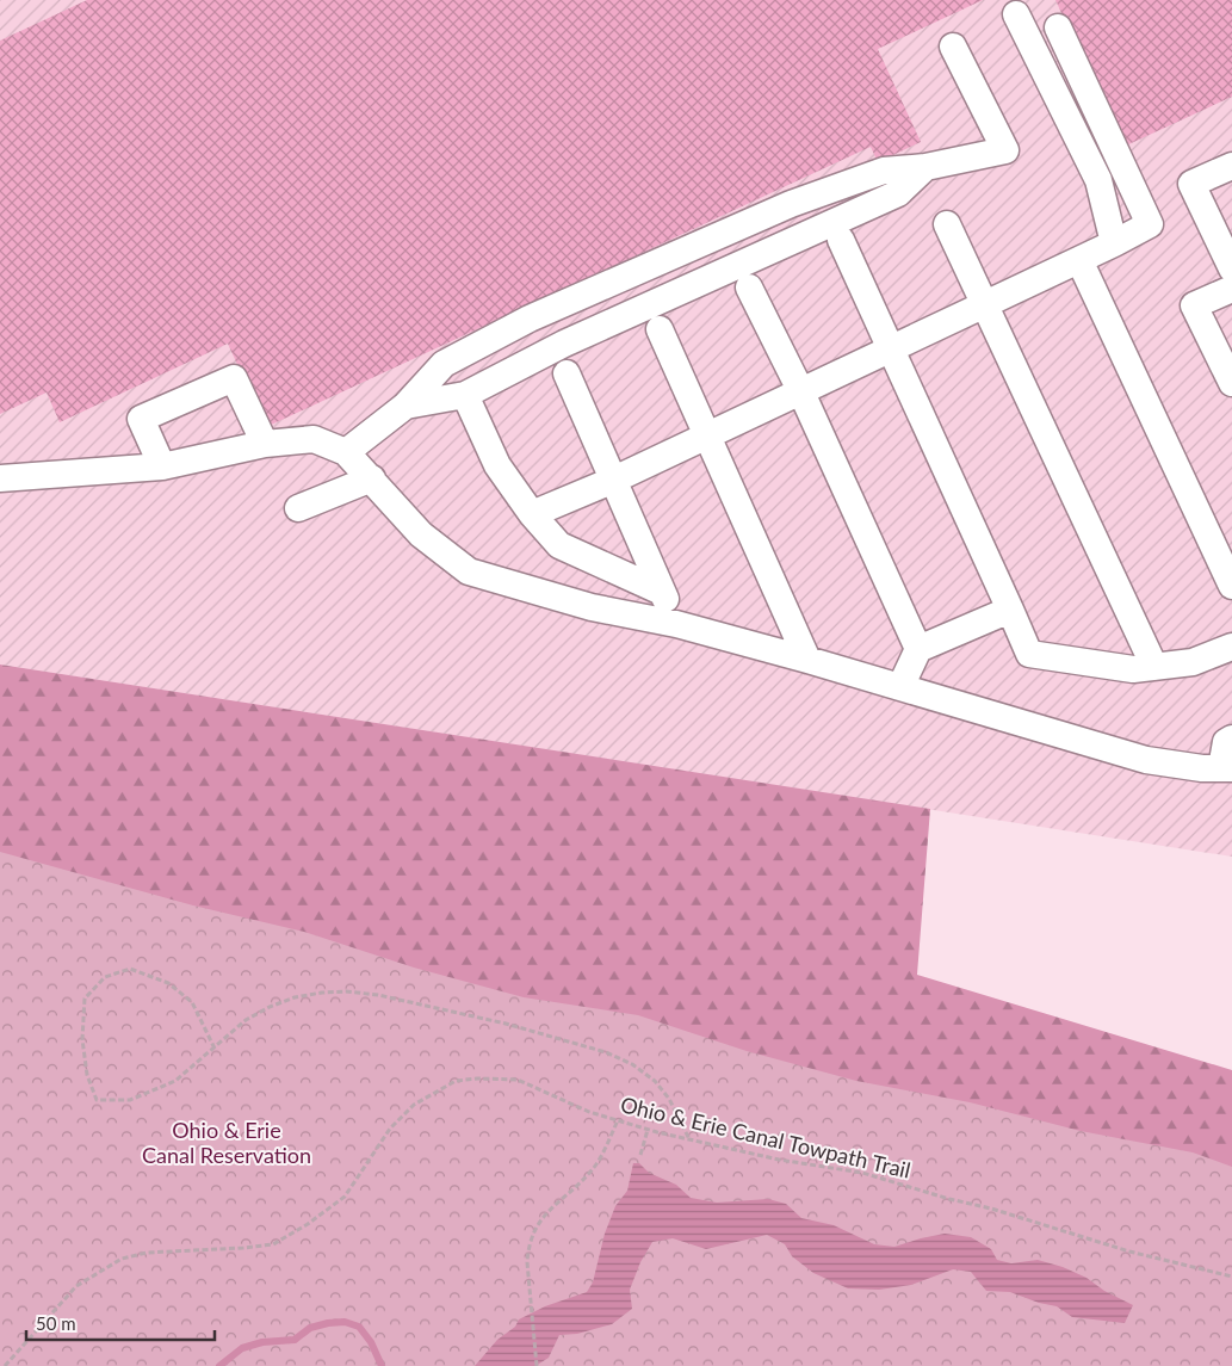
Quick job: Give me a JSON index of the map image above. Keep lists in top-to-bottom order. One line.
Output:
{"streets":{"path":["Ohio & Erie Canal Towpath Trail"]},"parks":["Ohio & Erie Canal Reservation"],"scale_bar":"50 m"}
